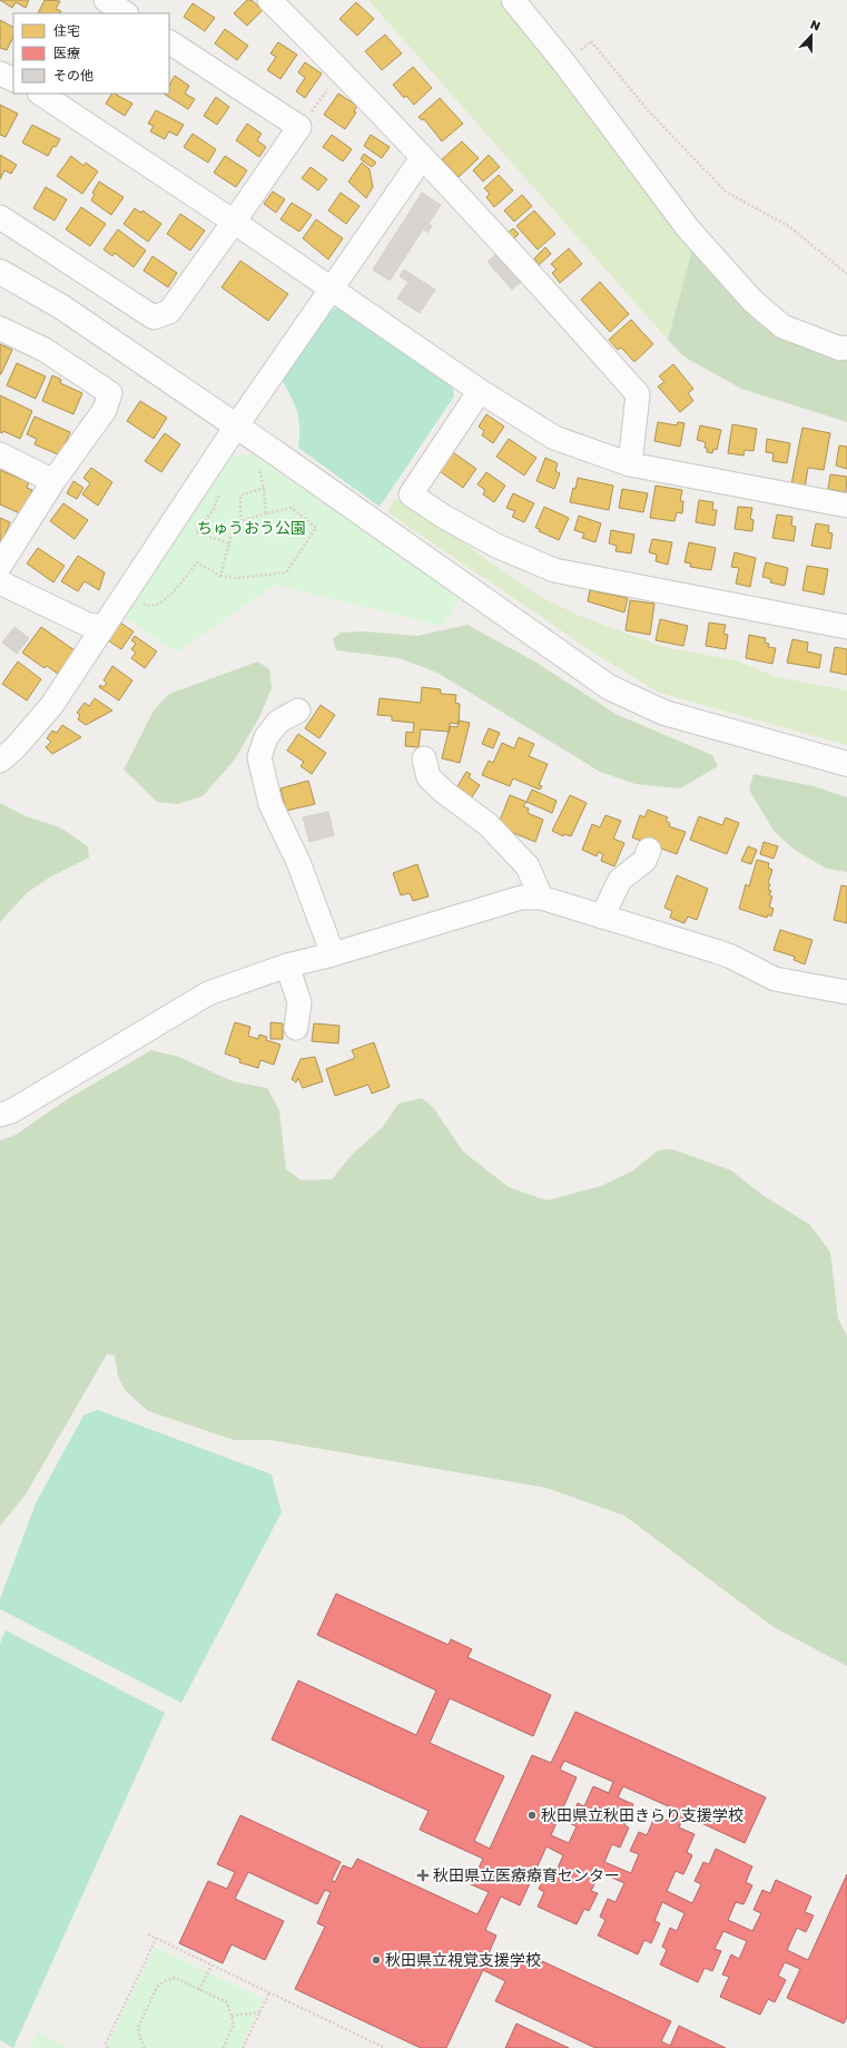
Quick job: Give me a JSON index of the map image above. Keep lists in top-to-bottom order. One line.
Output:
{"parks":["ちゅうおう公園"],"places":{"other":["秋田県立秋田きらり支援学校","秋田県立視覚支援学校"],"health":["秋田県立医療療育センター"]},"legend":["住宅","医療","その他"],"north":"top"}
